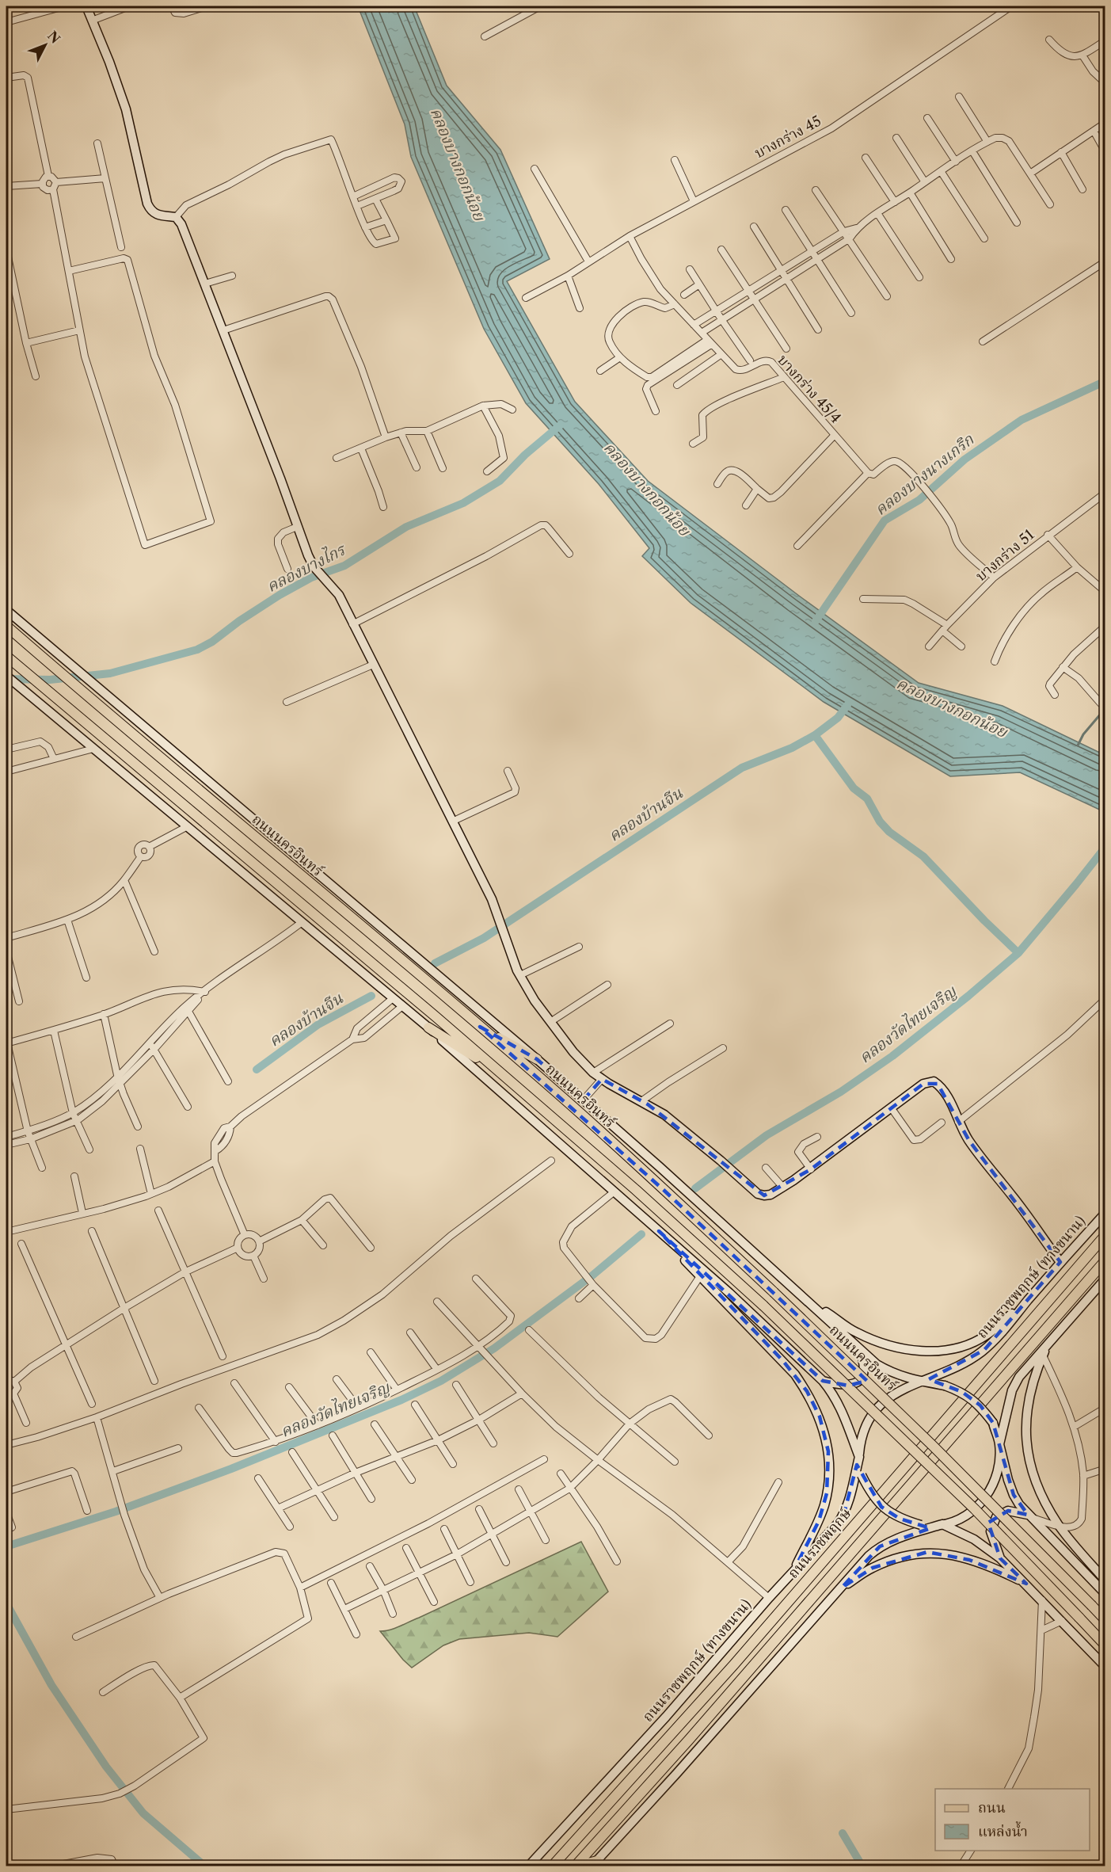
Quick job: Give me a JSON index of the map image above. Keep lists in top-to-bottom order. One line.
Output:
{"streets":{"main road":["ถนนนครอินทร์","ถนนราชพฤกษ์ (ทางขนาน)","ถนนราชพฤกษ์"],"street":["บางกร่าง 45","บางกร่าง 45/4","บางกร่าง 51"]},"crossings":[["บางกร่าง 45","บางกร่าง 45/4"],["ถนนนครอินทร์","ถนนราชพฤกษ์ (ทางขนาน)"]],"water":["คลองบางกอกน้อย","คลองบางนางเกริก","คลองบางไกร","คลองบ้านจีน","คลองวัดไทยเจริญ"],"legend":["ถนน","แหล่งน้ำ"],"north":"top right"}
